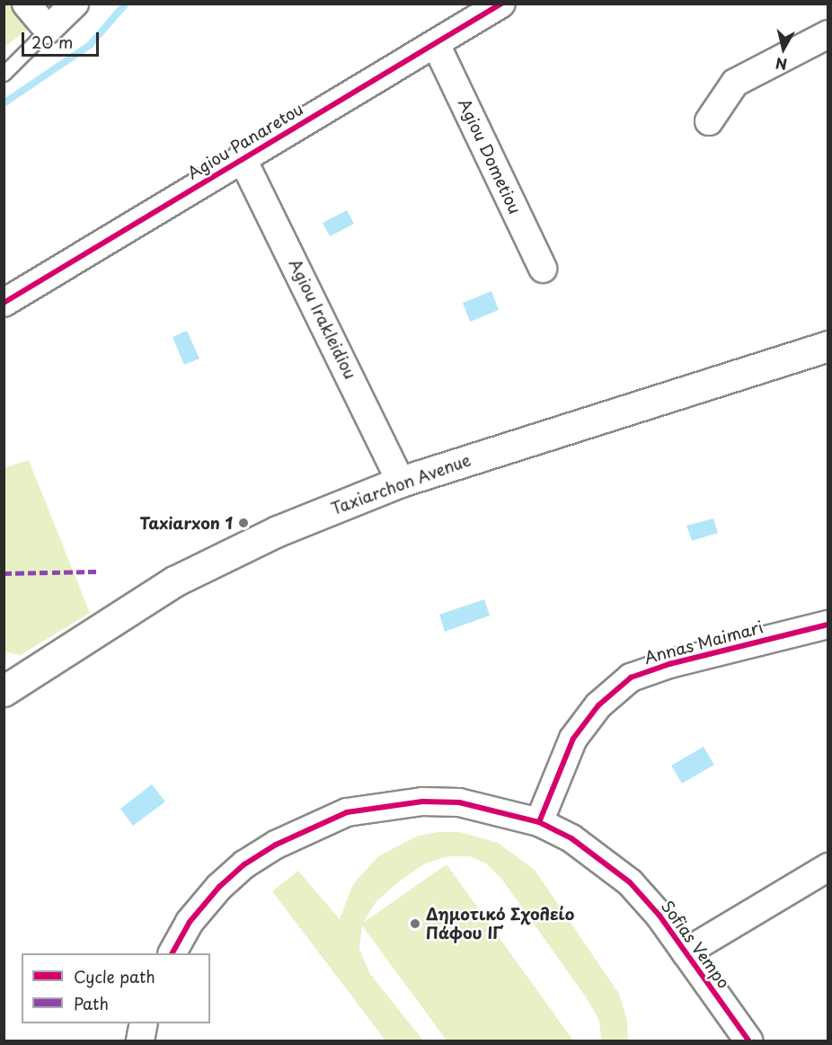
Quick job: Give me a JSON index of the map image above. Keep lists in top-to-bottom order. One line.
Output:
{"streets":{"main road":["Taxiarchon Avenue"],"street":["Agiou Panaretou","Agiou Dometiou","Agiou Irakleidiou","Annas Maimari","Sofias Vempo"]},"crossings":[["Agiou Panaretou","Agiou Dometiou"],["Agiou Panaretou","Agiou Irakleidiou"],["Agiou Irakleidiou","Taxiarchon Avenue"],["Annas Maimari","Sofias Vempo"]],"places":["Taxiarxon 1","Δημοτικό Σχολείο Πάφου ΙΓ΄"],"legend":["Cycle path","Path"],"scale_bar":"20 m","north":"bottom"}
